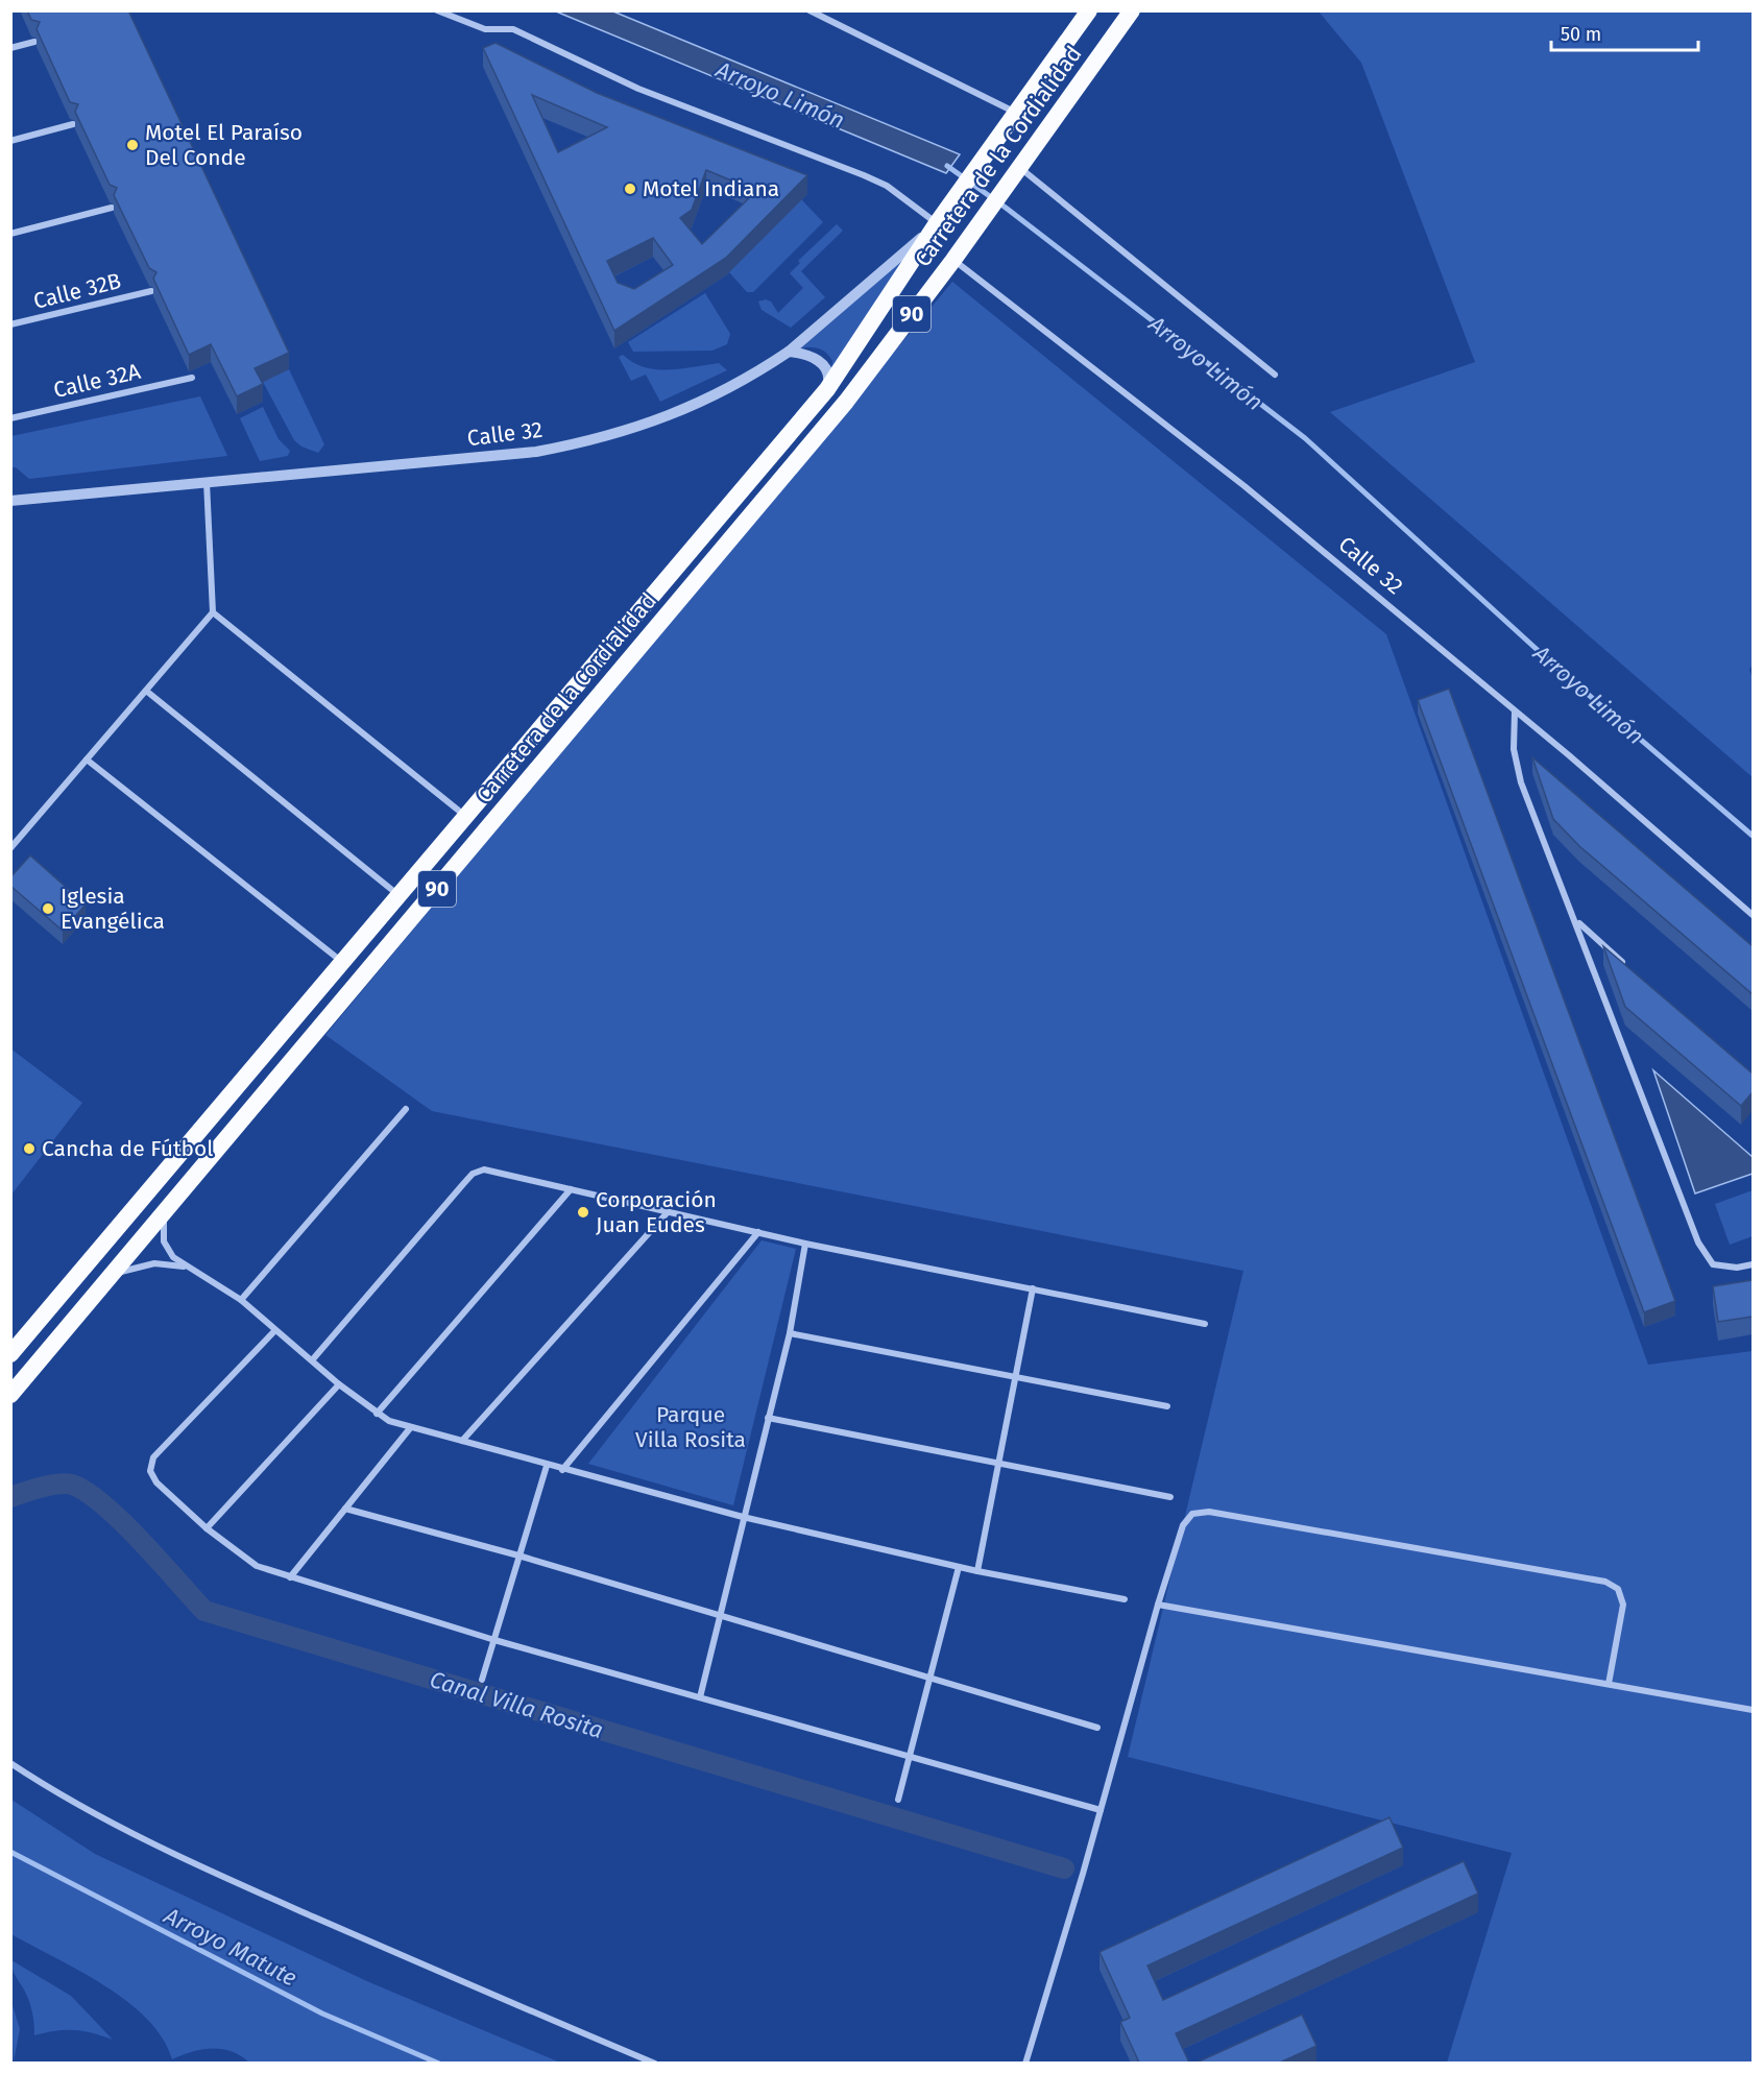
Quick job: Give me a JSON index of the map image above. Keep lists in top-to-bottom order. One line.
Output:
{"streets":{"highway":["Carretera de la Cordialidad","90"],"street":["Calle 32B","Calle 32A","Calle 32"]},"crossings":[["Carretera de la Cordialidad","Calle 32"]],"water":["Arroyo Limón","Canal Villa Rosita","Arroyo Matute"],"parks":["Parque Villa Rosita"],"places":["Motel El Paraíso Del Conde","Motel Indiana","Iglesia Evangélica","Cancha de Fútbol","Corporación Juan Eudes"],"scale_bar":"50 m"}
